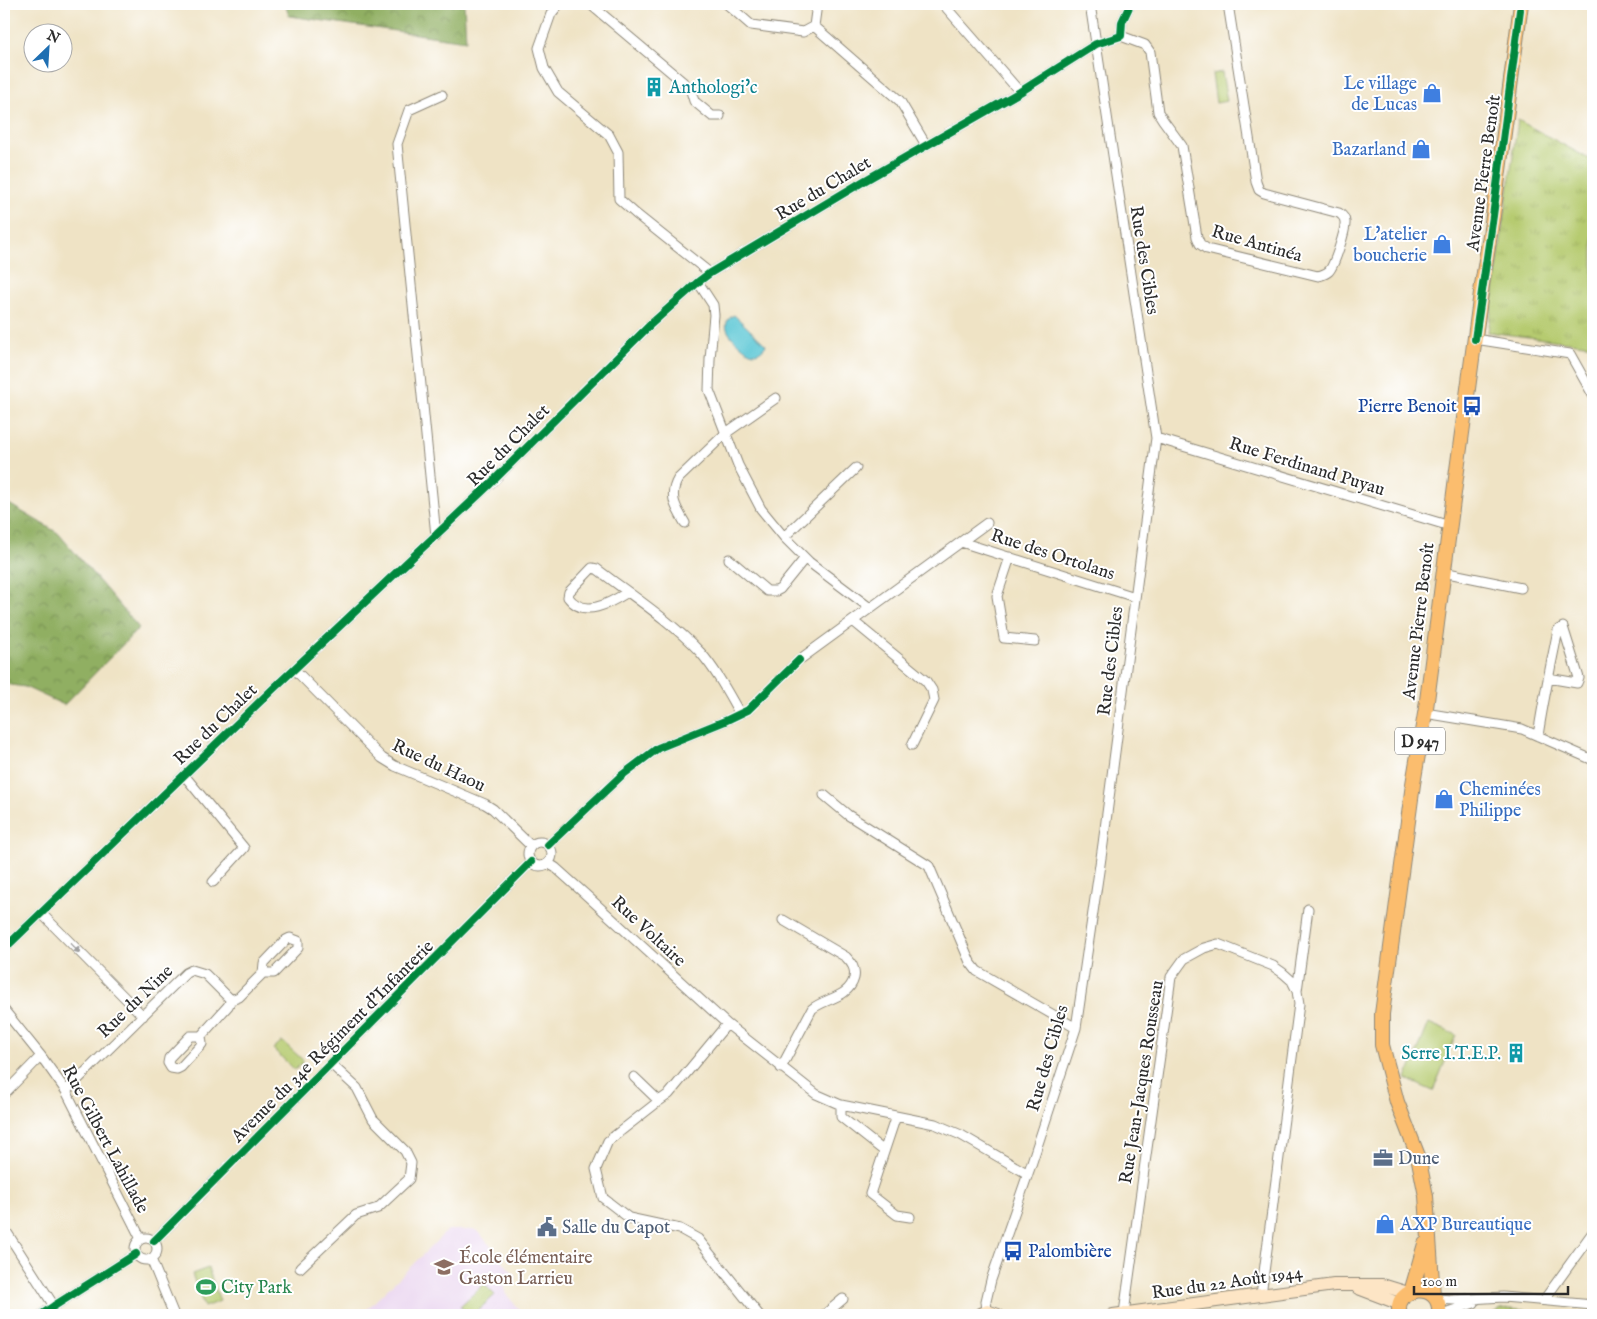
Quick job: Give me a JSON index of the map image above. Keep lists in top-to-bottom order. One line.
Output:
{"streets":{"main road":["Avenue Pierre Benoît","D 947"],"street":["Rue du Chalet","Rue Antinéa","Rue des Cibles","Rue Ferdinand Puyau","Rue des Ortolans","Rue du Haou","Rue Voltaire","Rue du Nine","Avenue du 34e Régiment d'Infanterie","Rue Jean-Jacques Rousseau","Rue Gilbert Lahillade","Rue du 22 Août 1944"]},"crossings":[["Avenue Pierre Benoît","Rue Ferdinand Puyau"],["Avenue Pierre Benoît","Rue du 22 Août 1944"],["Rue du Chalet","Rue Antinéa"],["Rue du Chalet","Rue des Cibles"],["Rue du Chalet","Rue du Haou"],["Rue des Cibles","Rue Ferdinand Puyau"],["Rue des Cibles","Rue des Ortolans"],["Rue des Cibles","Rue Voltaire"],["Rue du Haou","Rue Voltaire"],["Rue du Haou","Avenue du 34e Régiment d'Infanterie"],["Rue Voltaire","Avenue du 34e Régiment d'Infanterie"],["Rue du Nine","Rue Gilbert Lahillade"],["Avenue du 34e Régiment d'Infanterie","Rue Gilbert Lahillade"],["Rue Jean-Jacques Rousseau","Rue du 22 Août 1944"]],"places":{"building":["Anthologi'c","Serre I.T.E.P."],"shop":["Le village de Lucas","Bazarland","L'atelier boucherie","Cheminées Philippe","AXP Bureautique"],"bus stop":["Pierre Benoit","Palombière"],"office":["Dune"],"public building":["Salle du Capot"],"school or university":["École élémentaire Gaston Larrieu"],"sports":["City Park"]},"scale_bar":"100 m","north":"top right"}
